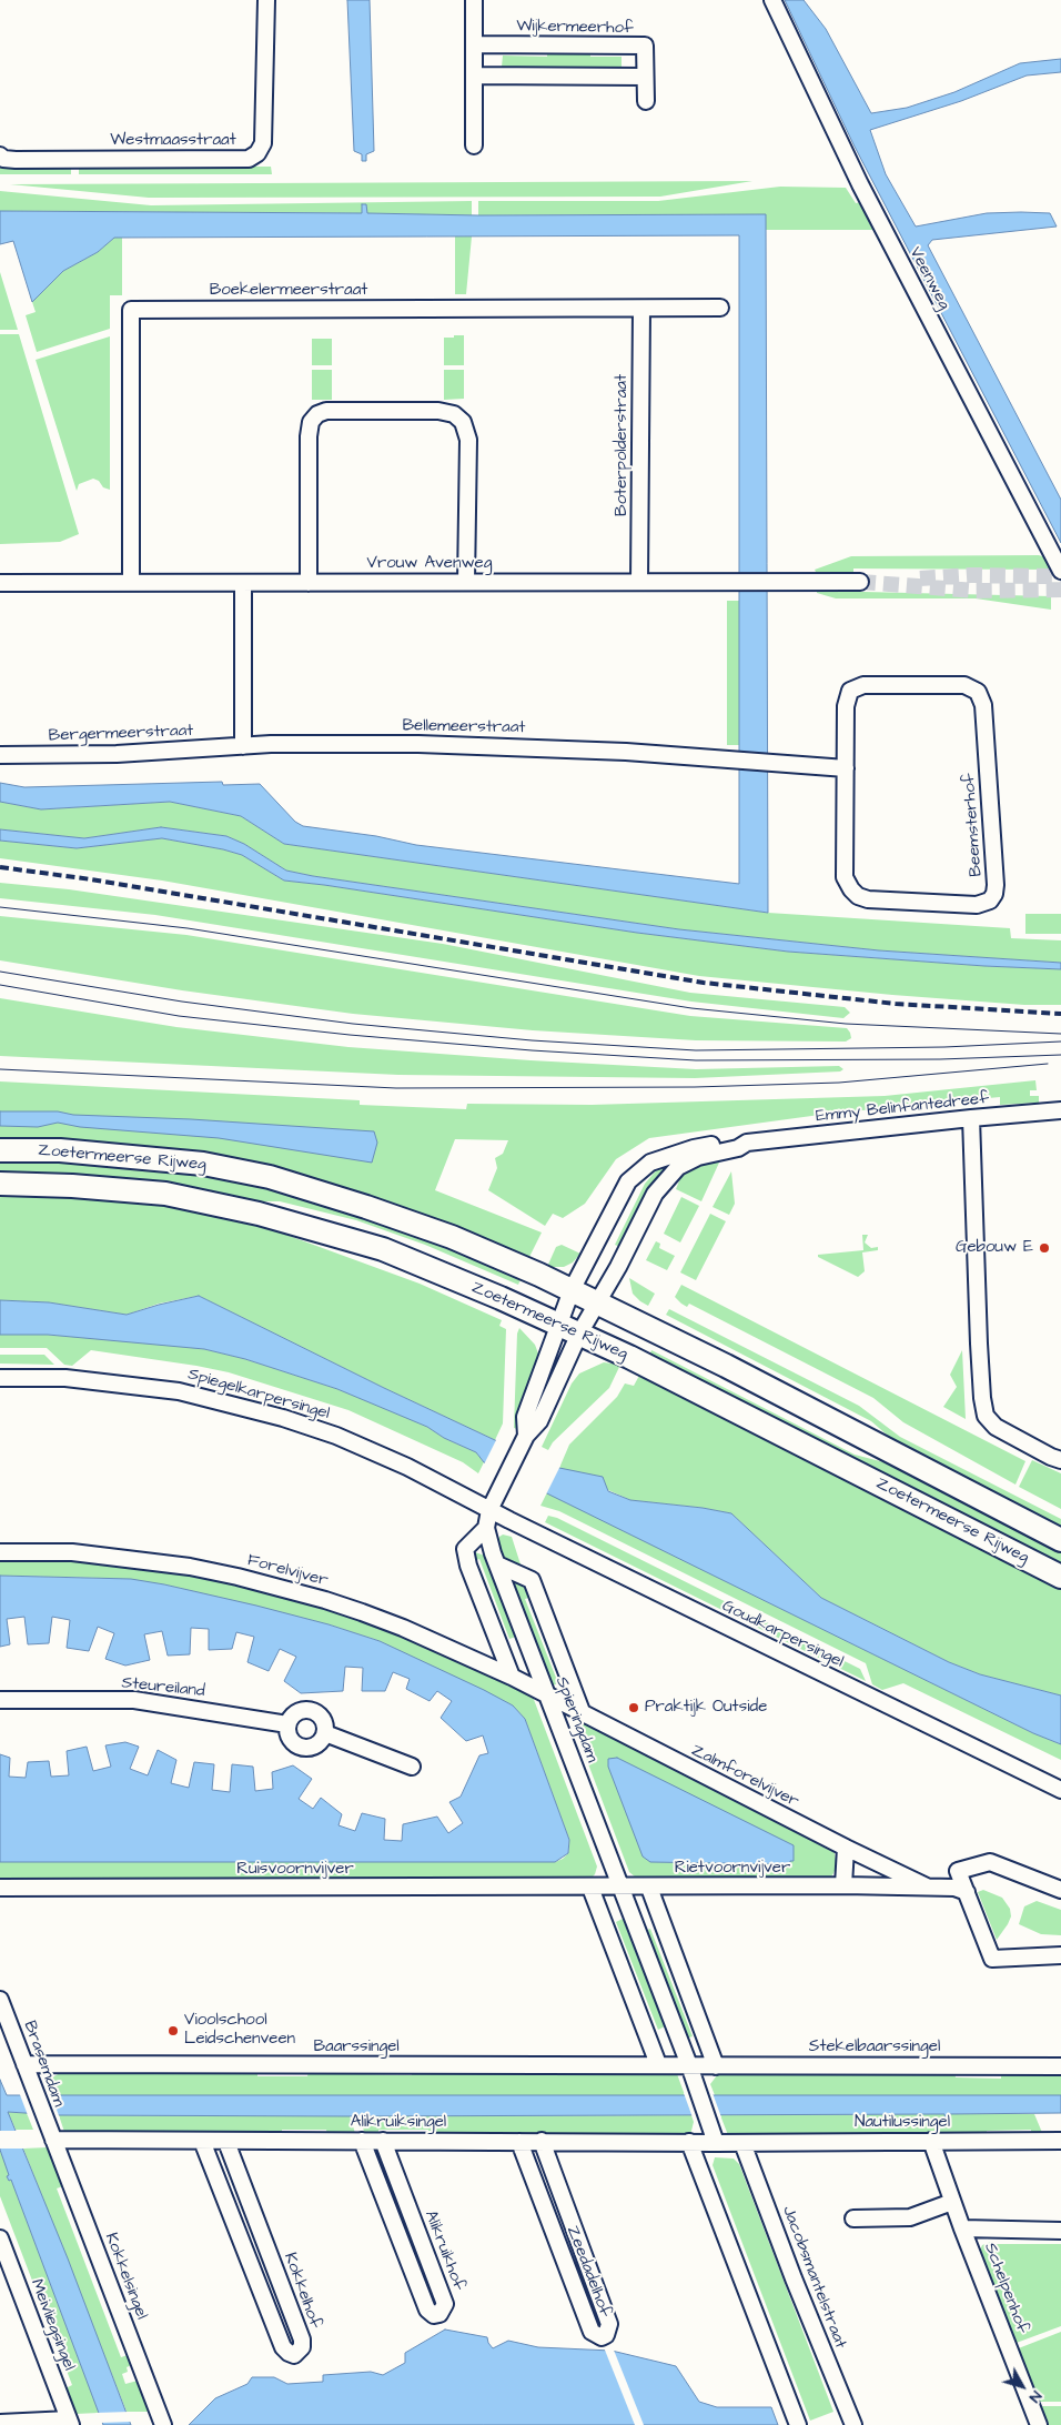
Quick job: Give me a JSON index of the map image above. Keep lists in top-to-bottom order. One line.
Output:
{"streets":{"main road":["Zoetermeerse Rijweg"],"street":["Wijkermeerhof","Westmaasstraat","Veenweg","Boekelermeerstraat","Boterpolderstraat","Vrouw Avenweg","Bellemeerstraat","Bergermeerstraat","Beemsterhof","Emmy Belinfantedreef","Spiegelkarpersingel","Forelvijver","Goudkarpersingel","Steureiland","Spieringdam","Zalmforelvijver","Rietvoornvijver","Ruisvoornvijver","Baarssingel","Stekelbaarssingel","Brasemdam","Alikruiksingel","Nautilussingel","Alikruikhof","Zeedadelhof","Kokkelsingel","Jacobsmantelstraat","Schelpenhof","Kokkelhof","Meivliegsingel"]},"crossings":[["Boekelermeerstraat","Boterpolderstraat"],["Boekelermeerstraat","Vrouw Avenweg"],["Boterpolderstraat","Vrouw Avenweg"],["Bellemeerstraat","Bergermeerstraat"],["Bellemeerstraat","Beemsterhof"],["Emmy Belinfantedreef","Zoetermeerse Rijweg"],["Emmy Belinfantedreef","Spieringdam"],["Zoetermeerse Rijweg","Spieringdam"],["Spiegelkarpersingel","Goudkarpersingel"],["Spiegelkarpersingel","Spieringdam"],["Forelvijver","Spieringdam"],["Forelvijver","Zalmforelvijver"],["Goudkarpersingel","Spieringdam"],["Spieringdam","Zalmforelvijver"],["Spieringdam","Rietvoornvijver"],["Spieringdam","Baarssingel"],["Spieringdam","Stekelbaarssingel"],["Spieringdam","Alikruiksingel"],["Zalmforelvijver","Rietvoornvijver"],["Baarssingel","Stekelbaarssingel"],["Baarssingel","Brasemdam"],["Brasemdam","Alikruiksingel"],["Brasemdam","Kokkelsingel"],["Alikruiksingel","Nautilussingel"],["Alikruiksingel","Alikruikhof"],["Alikruiksingel","Zeedadelhof"],["Alikruiksingel","Kokkelsingel"],["Alikruiksingel","Jacobsmantelstraat"],["Alikruiksingel","Kokkelhof"],["Nautilussingel","Jacobsmantelstraat"],["Nautilussingel","Schelpenhof"]],"places":["Gebouw E","Praktijk Outside","Vioolschool Leidschenveen"],"north":"bottom right"}
